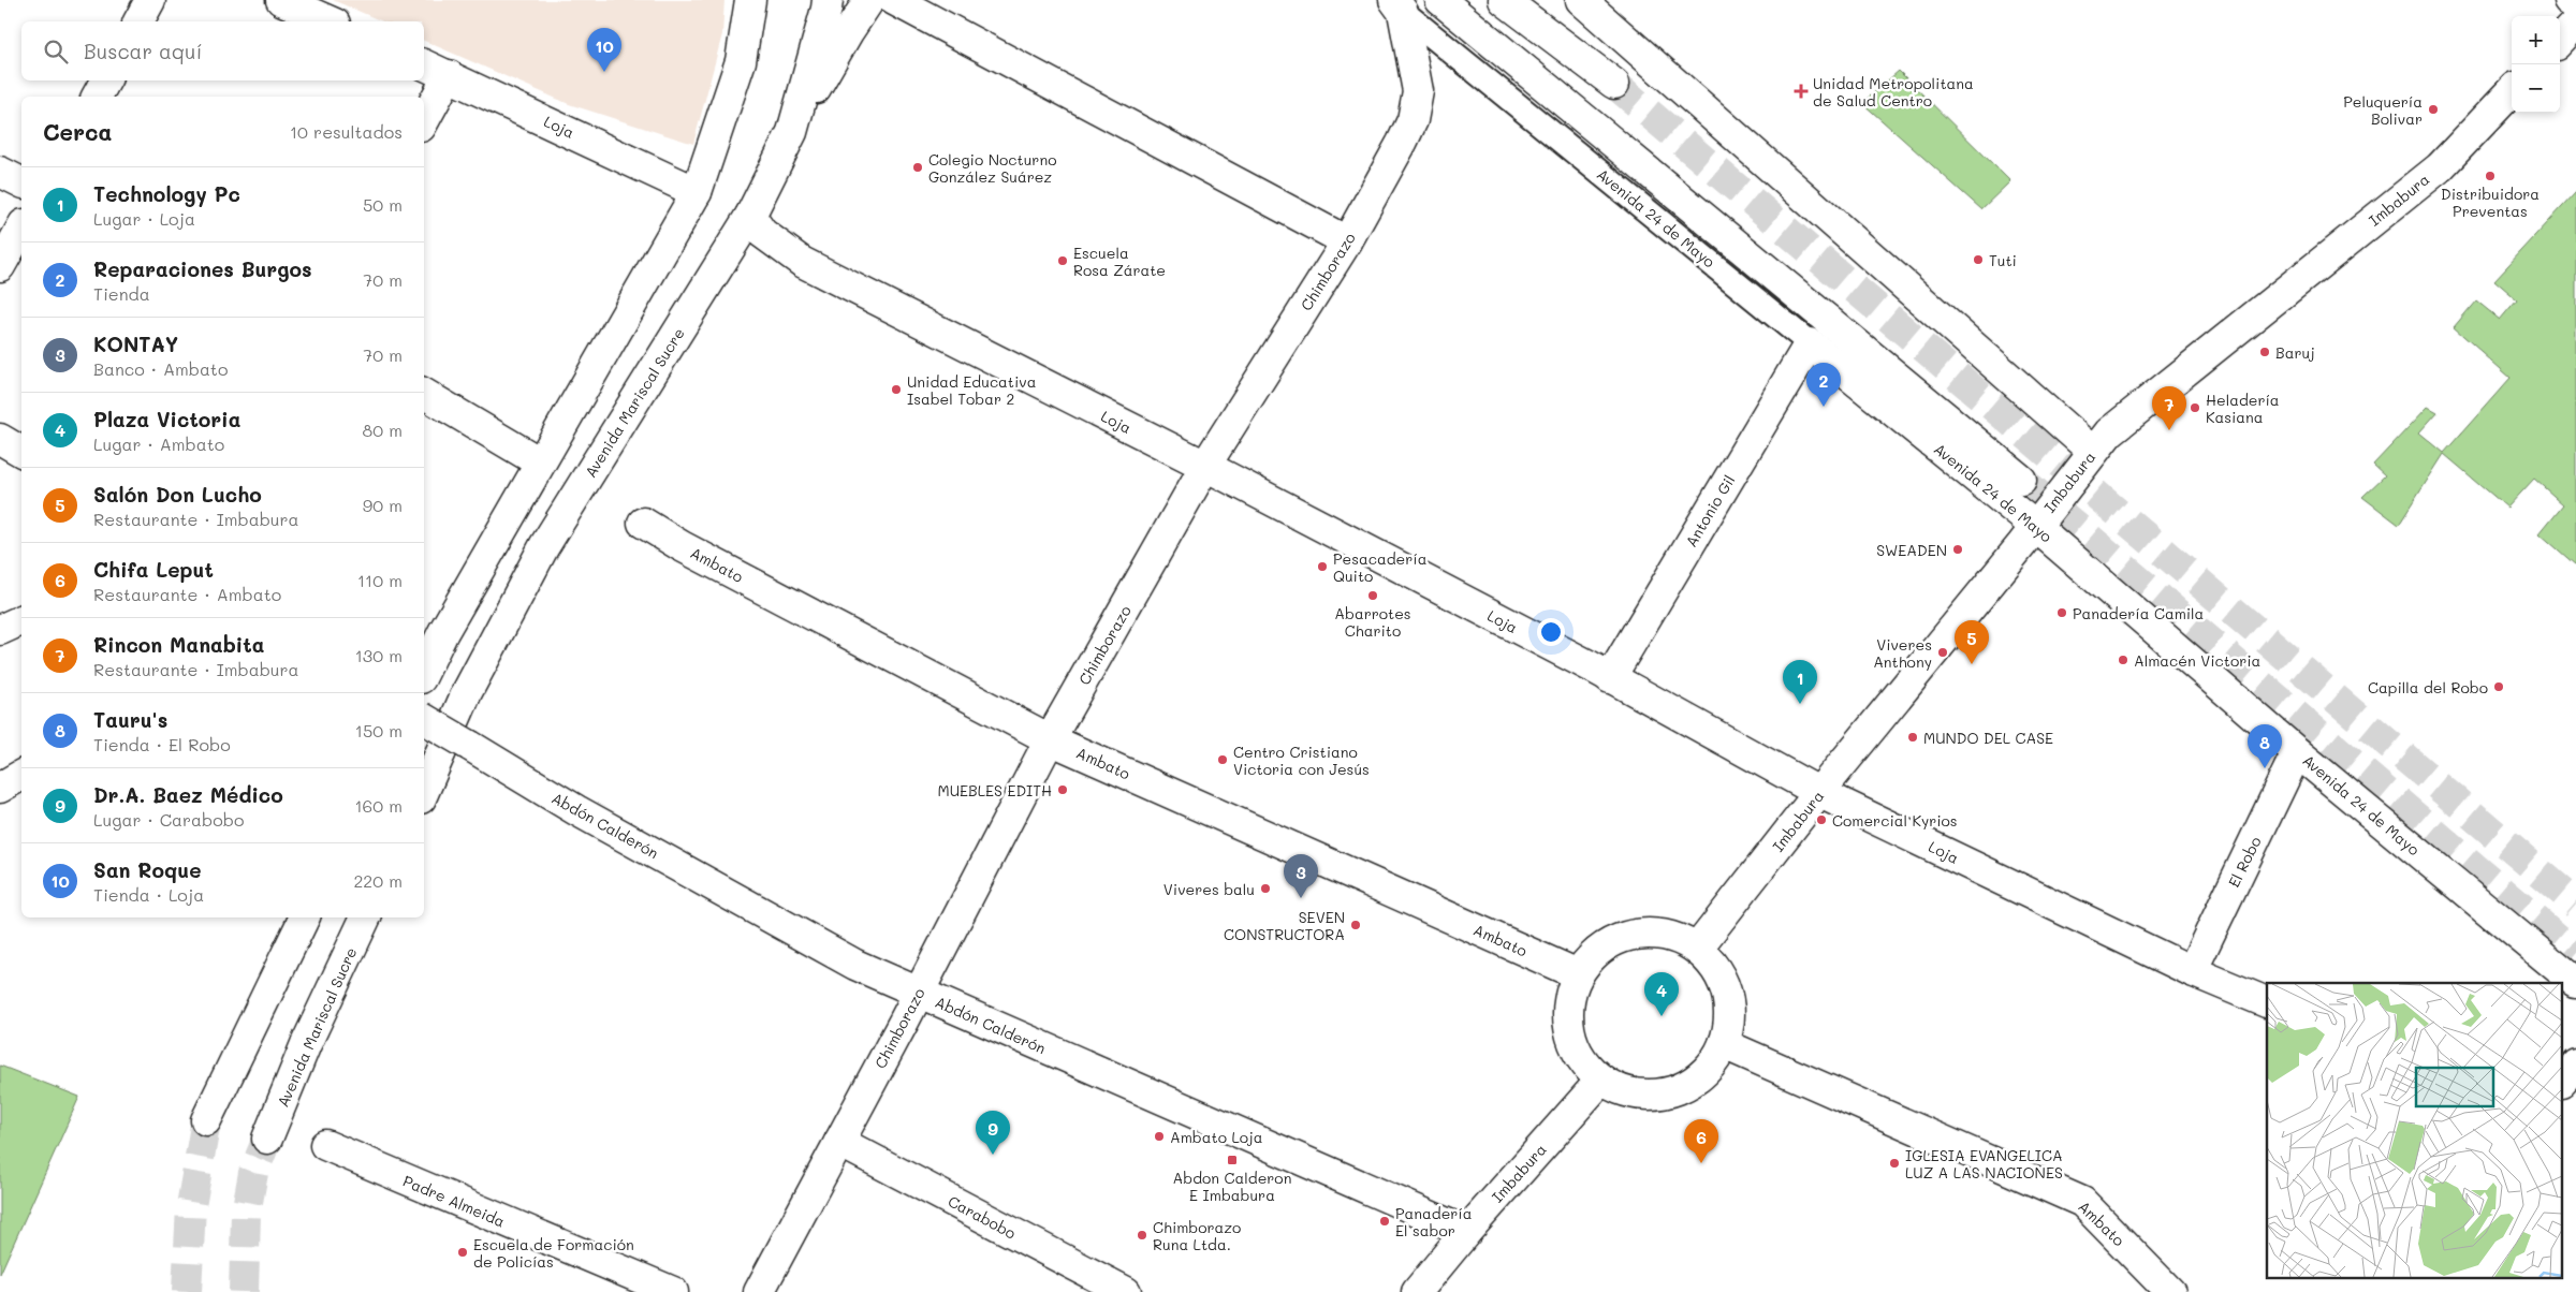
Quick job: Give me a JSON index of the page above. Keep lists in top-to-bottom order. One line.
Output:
{"streets":{"street":["Loja","Imbabura","Avenida 24 de Mayo","Chimborazo","Avenida Mariscal Sucre","Antonio Gil","Ambato","Abdón Calderón","El Robo","Padre Almeida","Carabobo"]},"crossings":[["Loja","Imbabura"],["Loja","Chimborazo"],["Loja","Avenida Mariscal Sucre"],["Loja","Antonio Gil"],["Loja","El Robo"],["Imbabura","Avenida 24 de Mayo"],["Imbabura","Ambato"],["Imbabura","Abdón Calderón"],["Avenida 24 de Mayo","Chimborazo"],["Avenida 24 de Mayo","Antonio Gil"],["Avenida 24 de Mayo","El Robo"],["Chimborazo","Ambato"],["Chimborazo","Abdón Calderón"],["Chimborazo","Carabobo"]],"places":{"health":["Unidad Metropolitana de Salud Centro"],"other":["Peluquería Bolivar","Colegio Nocturno González Suárez","Distribuidora Preventas","Tuti","Escuela Rosa Zárate","Baruj","Unidad Educativa Isabel Tobar 2","Heladería Kasiana","SWEADEN","Pesacadería Quito","Abarrotes Charito","Panadería Camila","Viveres Anthony","Almacén Victoria","Capilla del Robo","MUNDO DEL CASE","Centro Cristiano Victoria con Jesús","MUEBLES EDITH","Comercial Kyrios","Viveres balu","SEVEN CONSTRUCTORA","Ambato Loja","IGLESIA EVANGELICA LUZ A LAS NACIONES","Panadería El sabor","Chimborazo Runa Ltda.","Escuela de Formación de Policías"],"transit":["Abdon Calderon E Imbabura"]},"page":{"map_buttons":["+","−"],"search":"Buscar aquí","pins":["10","2","7","5","1","8","3","4","9","6"],"heading":["Cerca","10 resultados"],"list":[{"mark":"1","name":"Technology Pc","note":"Lugar · Loja","value":"50 m"},{"mark":"2","name":"Reparaciones Burgos","note":"Tienda","value":"70 m"},{"mark":"3","name":"KONTAY","note":"Banco · Ambato","value":"70 m"},{"mark":"4","name":"Plaza Victoria","note":"Lugar · Ambato","value":"80 m"},{"mark":"5","name":"Salón Don Lucho","note":"Restaurante · Imbabura","value":"90 m"},{"mark":"6","name":"Chifa Leput","note":"Restaurante · Ambato","value":"110 m"},{"mark":"7","name":"Rincon Manabita","note":"Restaurante · Imbabura","value":"130 m"},{"mark":"8","name":"Tauru's","note":"Tienda · El Robo","value":"150 m"},{"mark":"9","name":"Dr.A. Baez Médico","note":"Lugar · Carabobo","value":"160 m"},{"mark":"10","name":"San Roque","note":"Tienda · Loja","value":"220 m"}]}}
